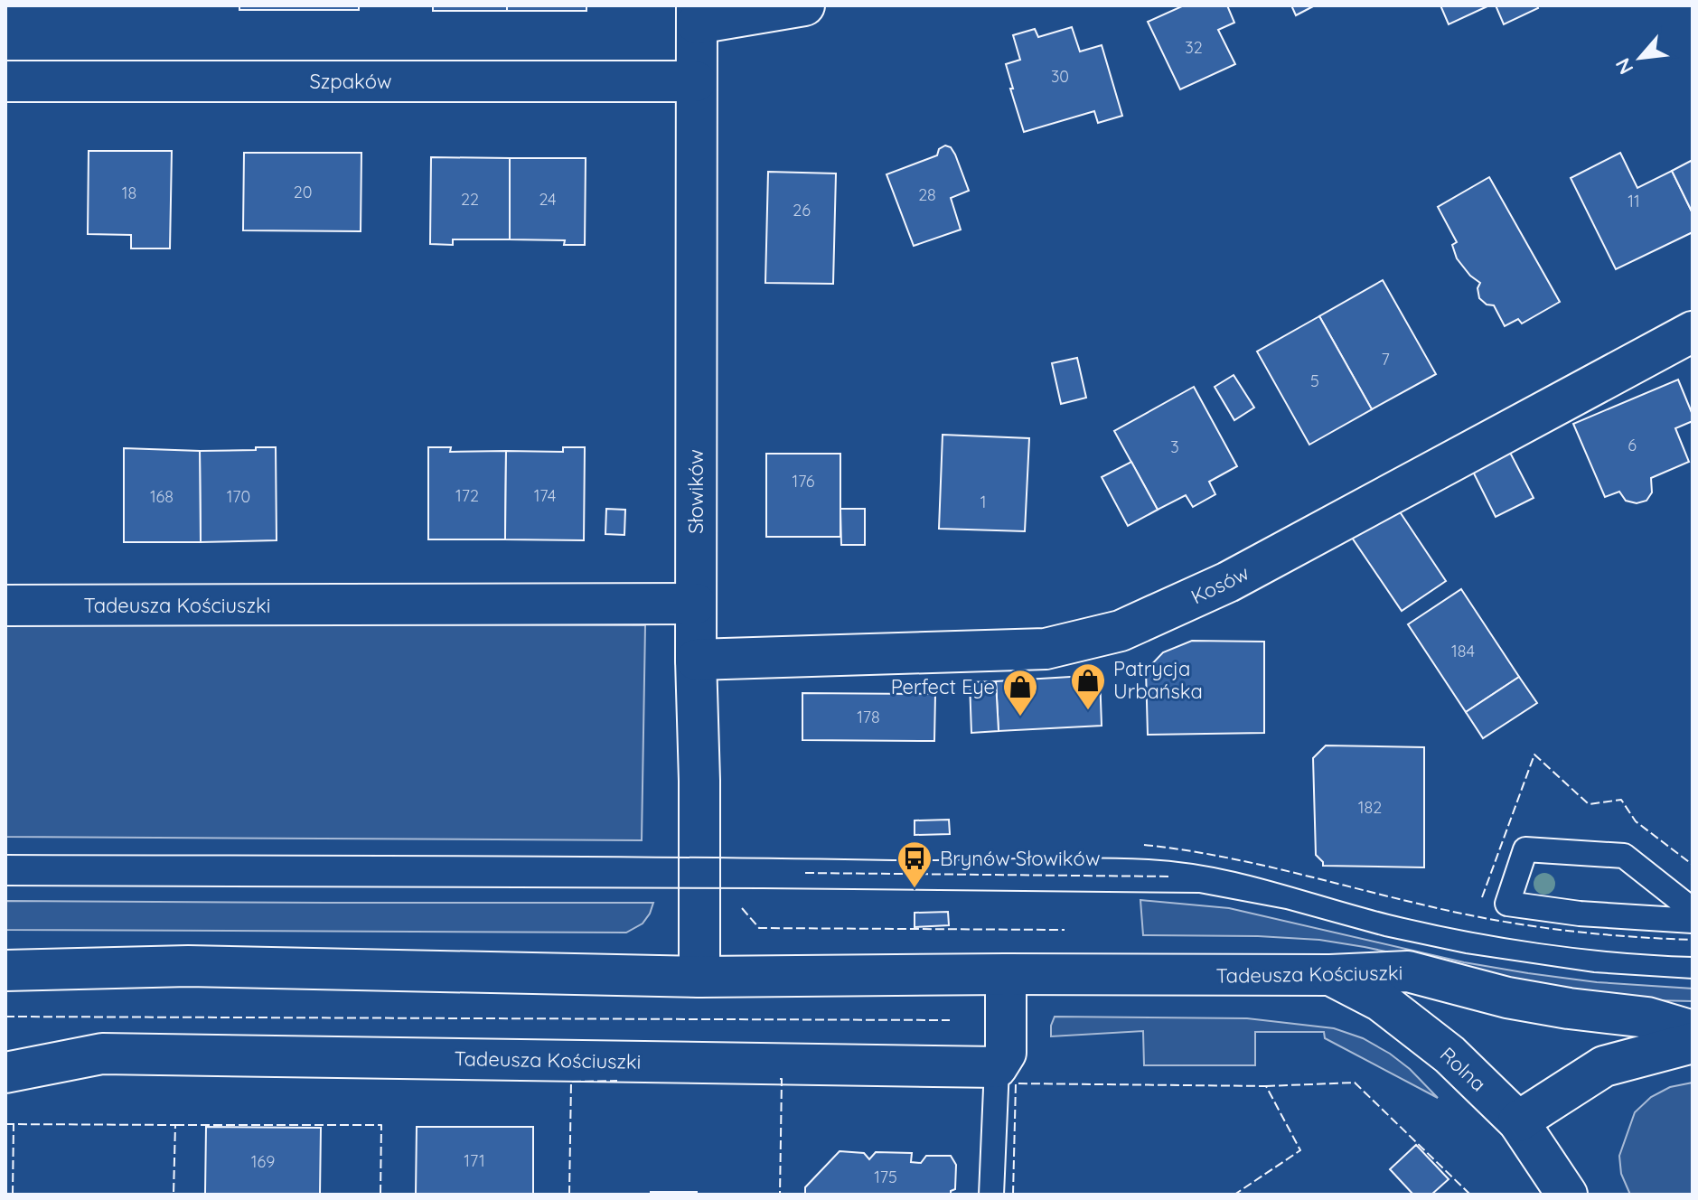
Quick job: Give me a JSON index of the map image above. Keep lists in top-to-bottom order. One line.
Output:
{"streets":{"street":["Szpaków","Słowików","Kosów","Tadeusza Kościuszki","Rolna"]},"crossings":[["Szpaków","Słowików"],["Słowików","Kosów"],["Słowików","Tadeusza Kościuszki"],["Tadeusza Kościuszki","Rolna"]],"places":{"shop":["Patrycja Urbańska","Perfect Eye"],"bus stop":["Brynów Słowików"]},"house_numbers":["32","30","20","18","28","22","24","11","26","7","5","6","3","176","172","174","168","170","1","184","178","182","171","169","175"],"north":"bottom left"}
